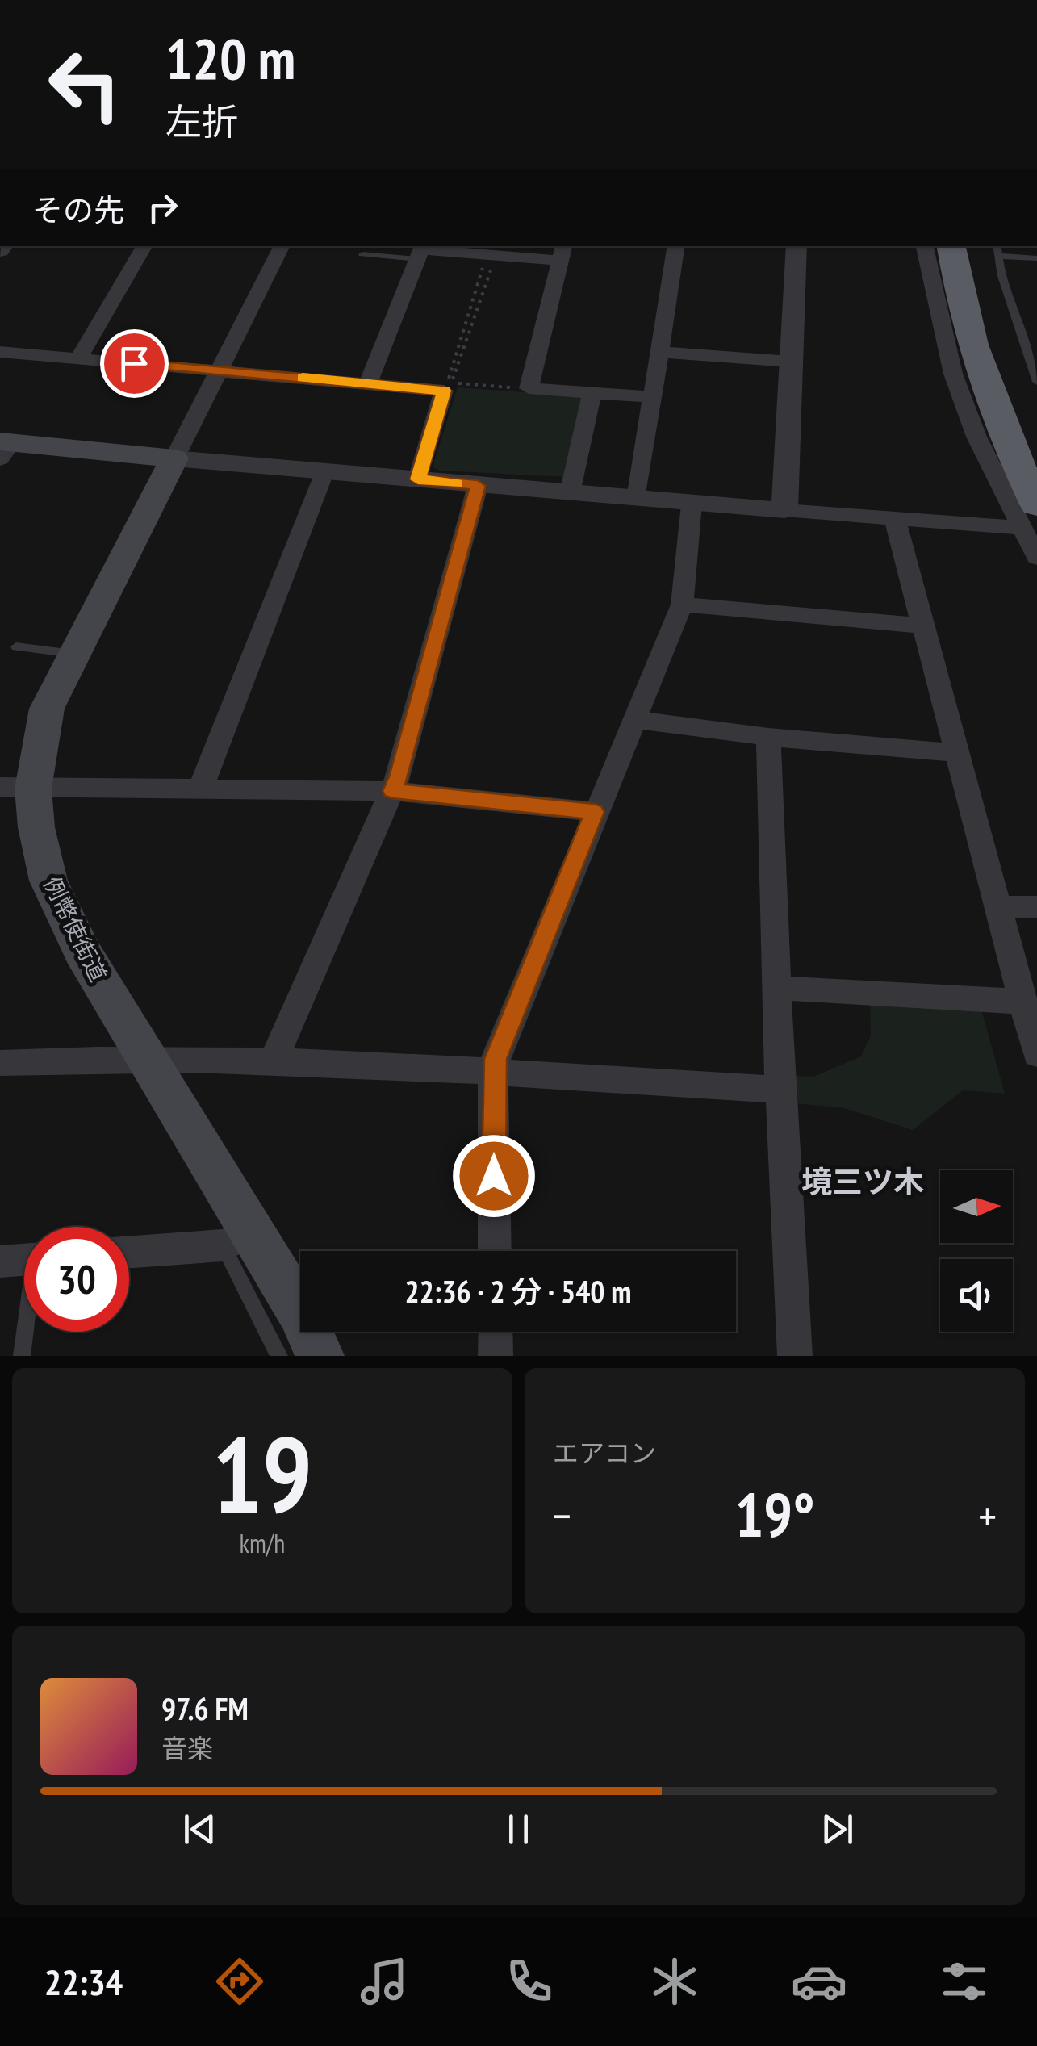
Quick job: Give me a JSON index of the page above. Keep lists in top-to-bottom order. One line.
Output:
{"streets":{"main road":["例幣使街道"]},"districts":["境三ツ木"],"north":"right","page":{"turn":["120 m","左折"],"then":"その先","limit":"30","trip":"22:36 · 2 分 · 540 m","tile":[["19","km/h"],"エアコン"],"heat":["−","19°","+"],"song":["97.6 FM","音楽"],"tabs":"22:34"}}
